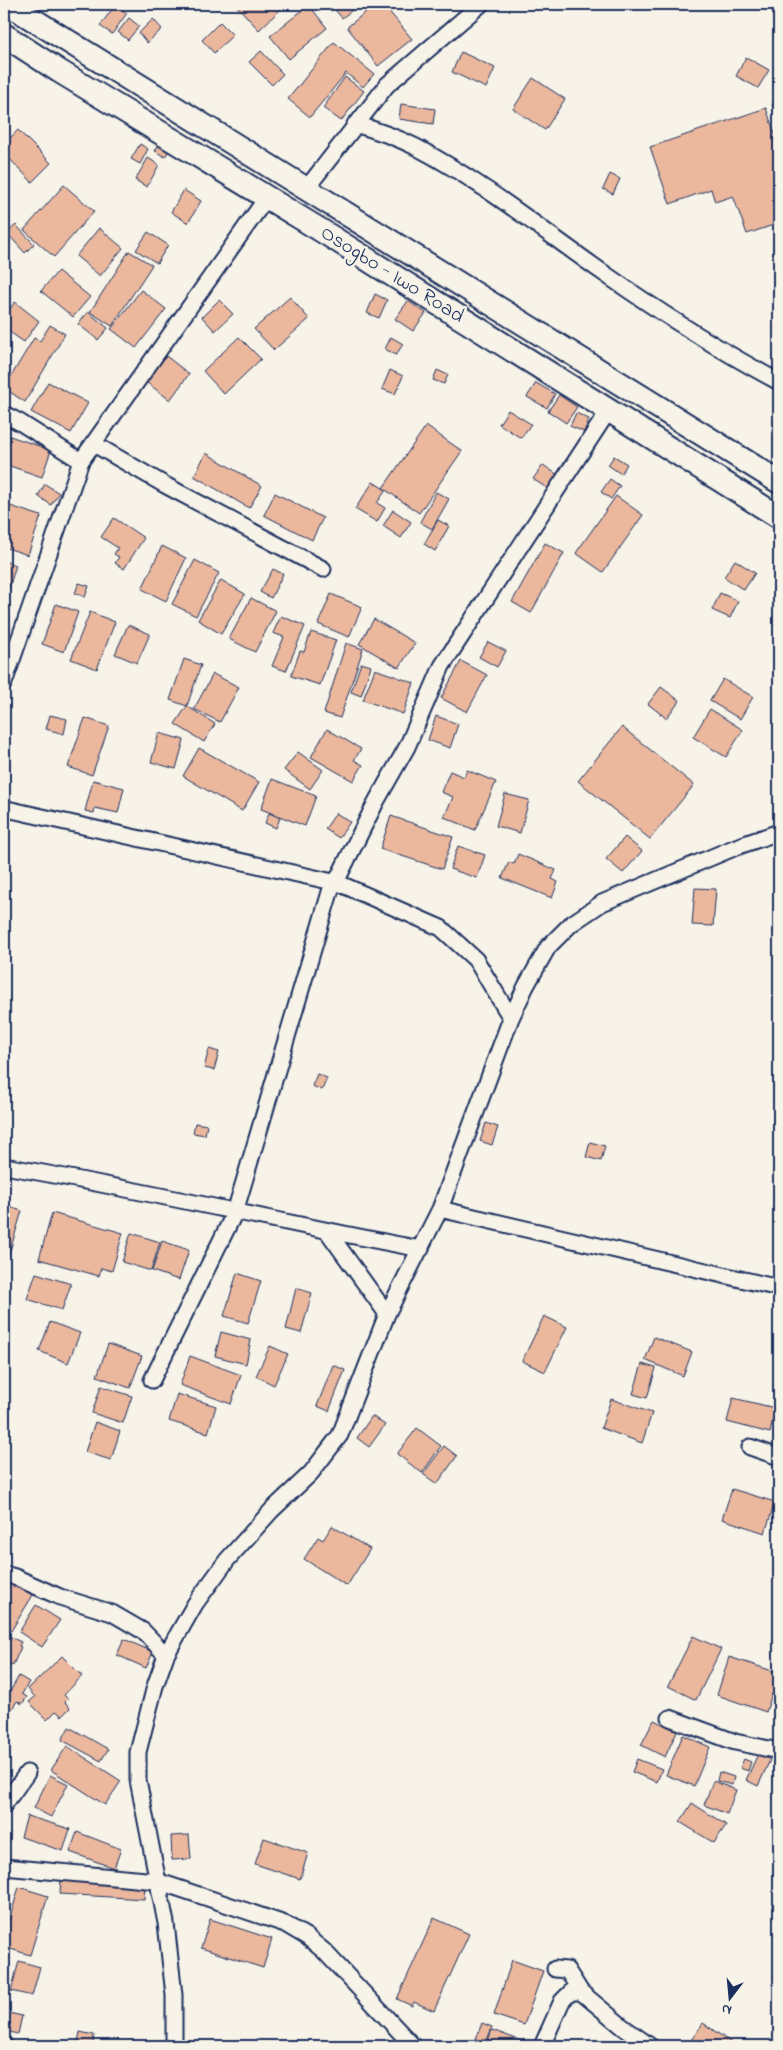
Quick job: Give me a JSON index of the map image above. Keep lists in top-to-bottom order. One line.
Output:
{"streets":{"main road":["Osogbo - Iwo Road"]},"north":"bottom"}
